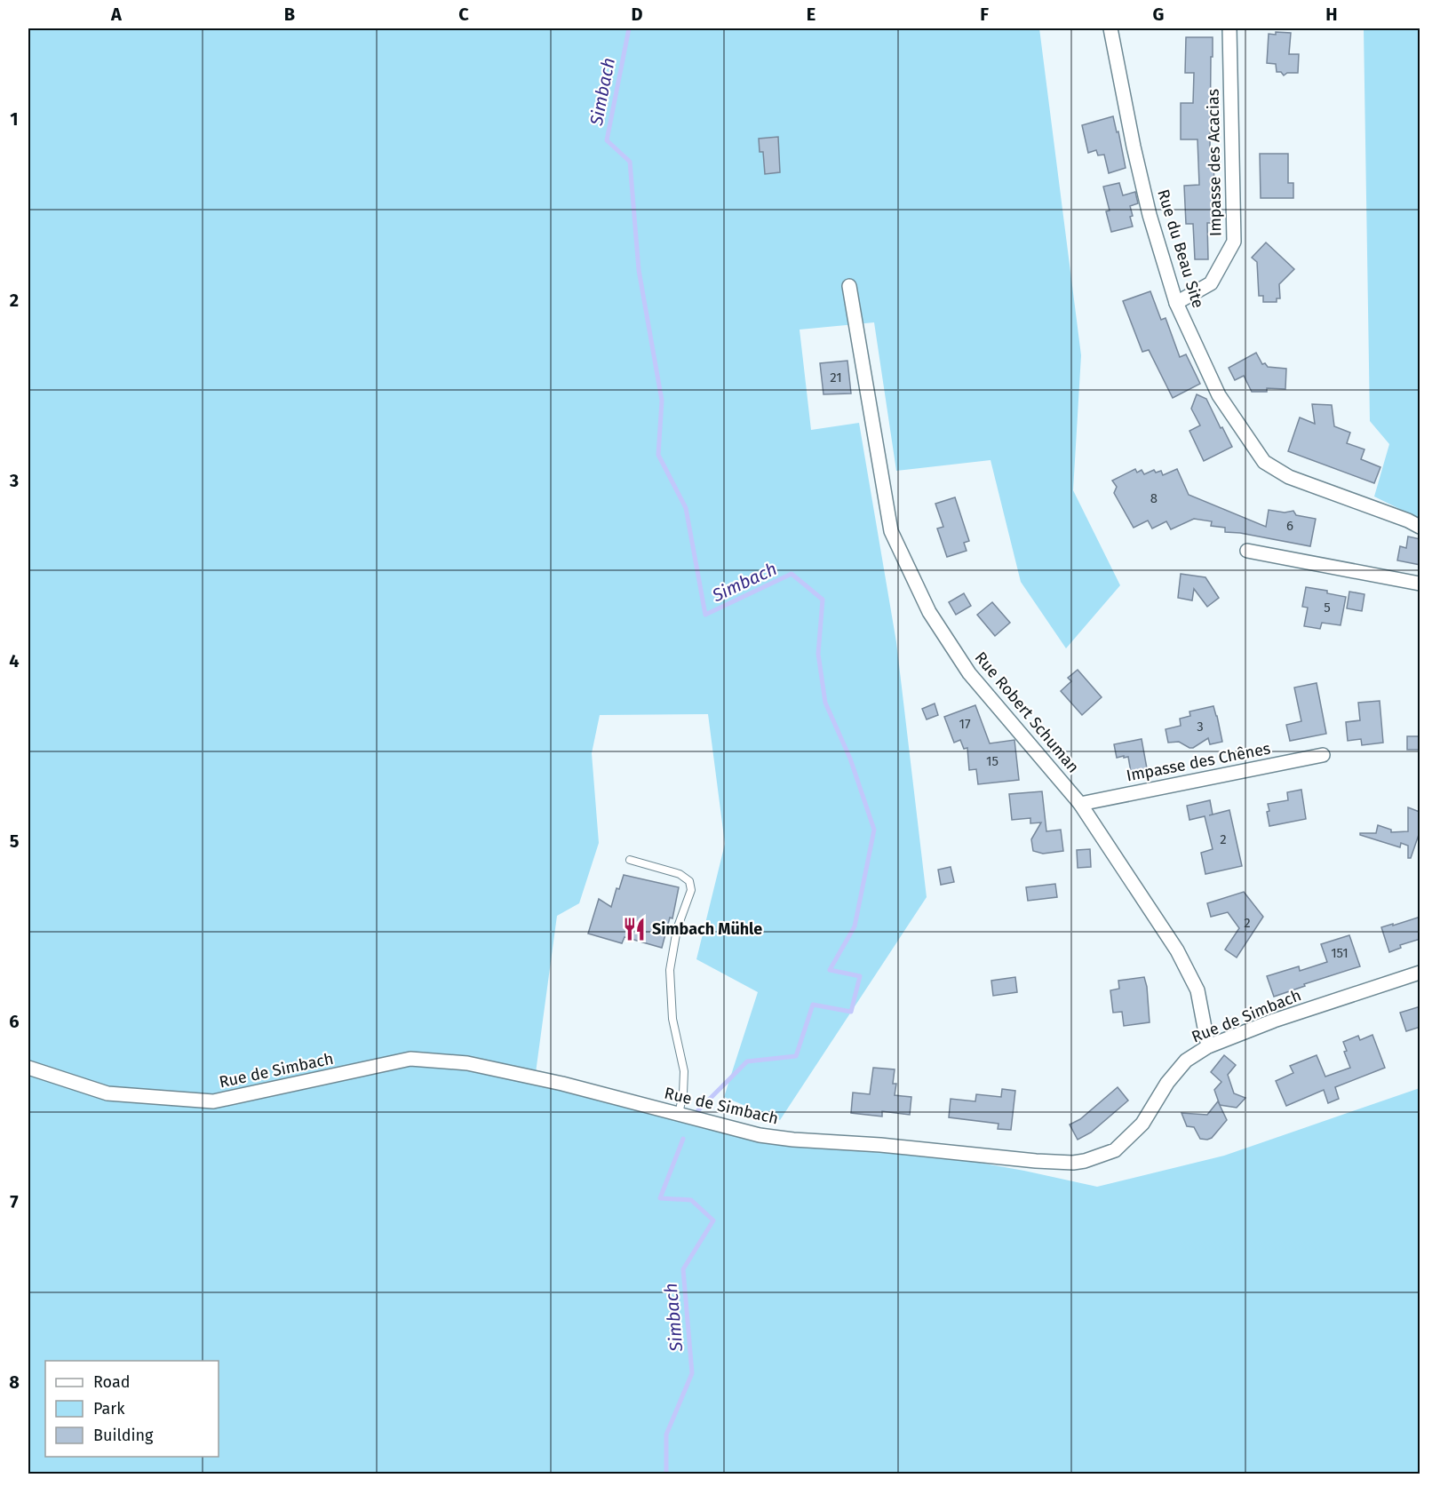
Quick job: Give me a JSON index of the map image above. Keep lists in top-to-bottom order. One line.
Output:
{"streets":{"street":["Impasse des Acacias","Rue du Beau Site","Rue Robert Schuman","Impasse des Chênes","Rue de Simbach"]},"crossings":[["Impasse des Acacias","Rue du Beau Site"],["Rue Robert Schuman","Impasse des Chênes"],["Rue Robert Schuman","Rue de Simbach"]],"water":["Simbach"],"places":{"restaurant":["Simbach Mühle"]},"house_numbers":["21","8","6","5","17","3","15","2","2","151"],"legend":["Road","Park","Building"],"grid":{"columns":["A","B","C","D","E","F","G","H"],"rows":["1","2","3","4","5","6","7","8"]}}
